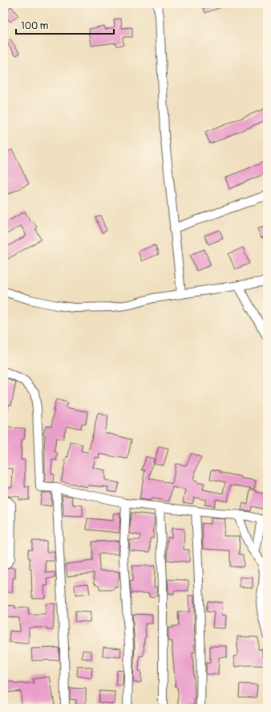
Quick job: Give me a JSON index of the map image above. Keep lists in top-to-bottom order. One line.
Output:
{"scale_bar":"100 m"}
